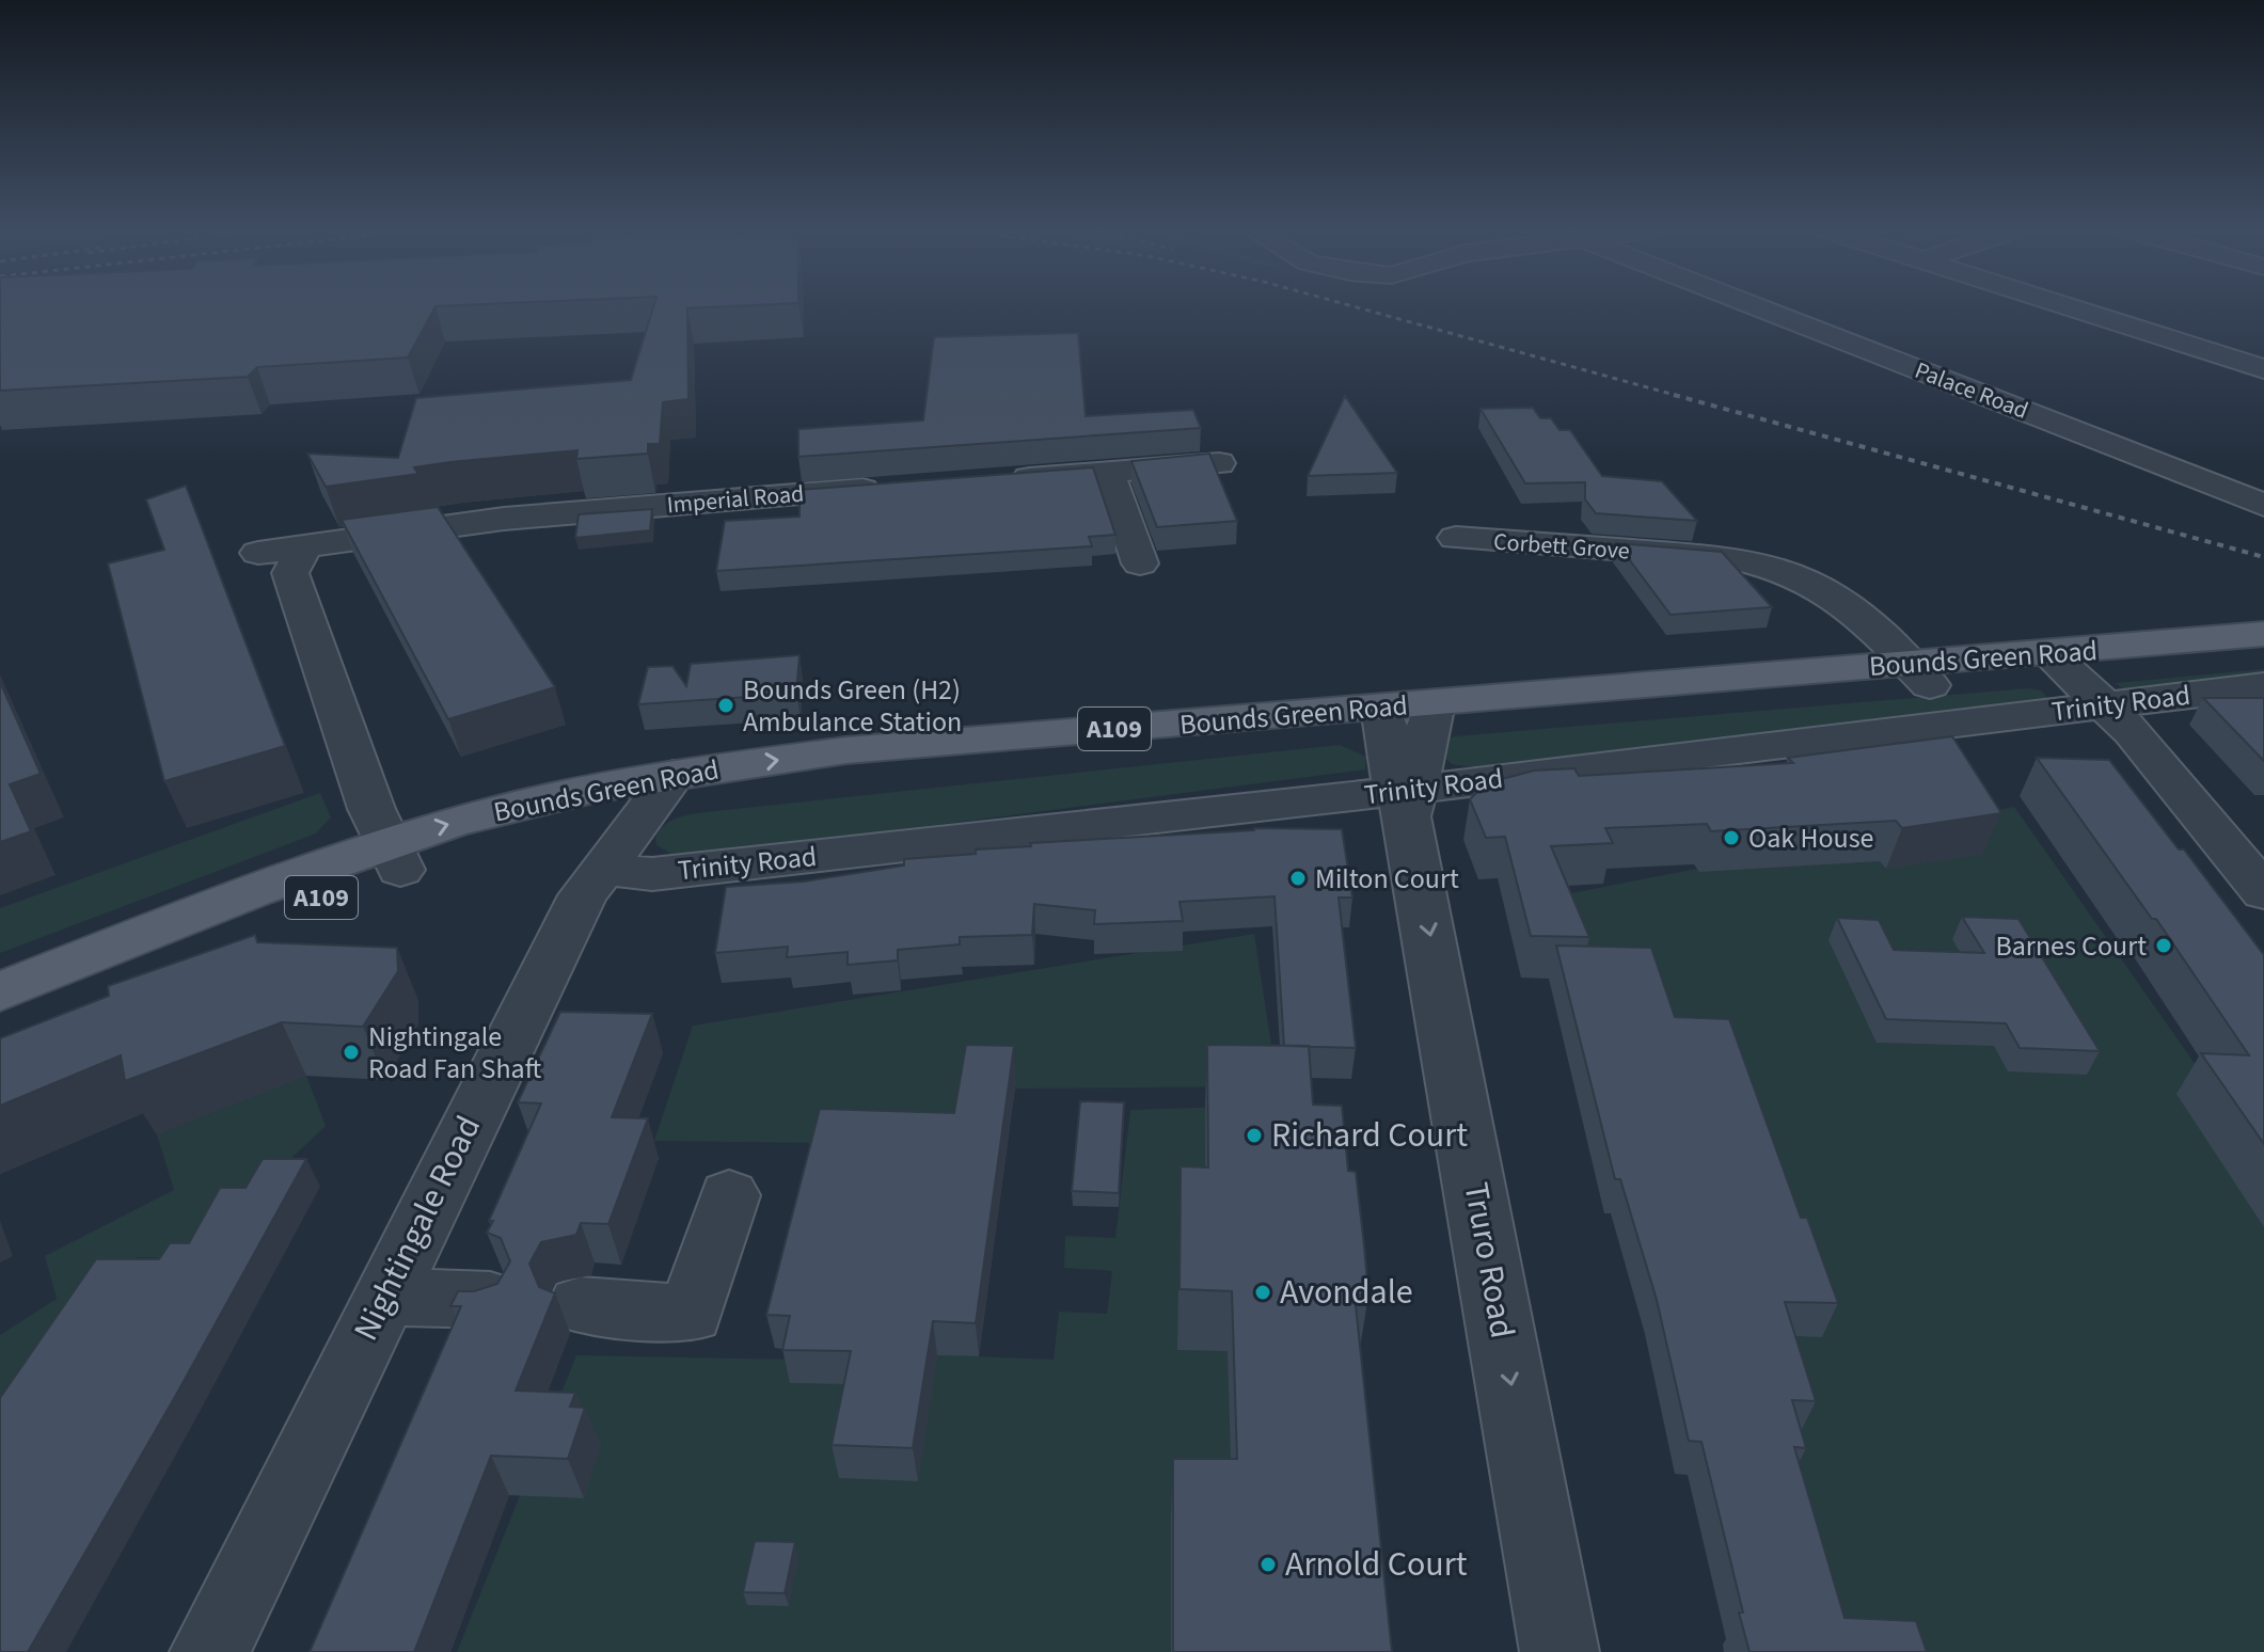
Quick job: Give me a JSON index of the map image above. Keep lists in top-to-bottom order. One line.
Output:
{"streets":{"main road":["Bounds Green Road","A109"],"street":["Palace Road","Imperial Road","Corbett Grove","Trinity Road","Nightingale Road","Truro Road"]},"crossings":[["Corbett Grove","Bounds Green Road"],["Bounds Green Road","Trinity Road"],["Bounds Green Road","Nightingale Road"],["Bounds Green Road","Truro Road"],["Trinity Road","Nightingale Road"],["Trinity Road","Truro Road"]],"one_way":["Truro Road"],"places":["Bounds Green (H2) Ambulance Station","Oak House","Milton Court","Barnes Court","Nightingale Road Fan Shaft","Richard Court","Avondale","Arnold Court"]}
